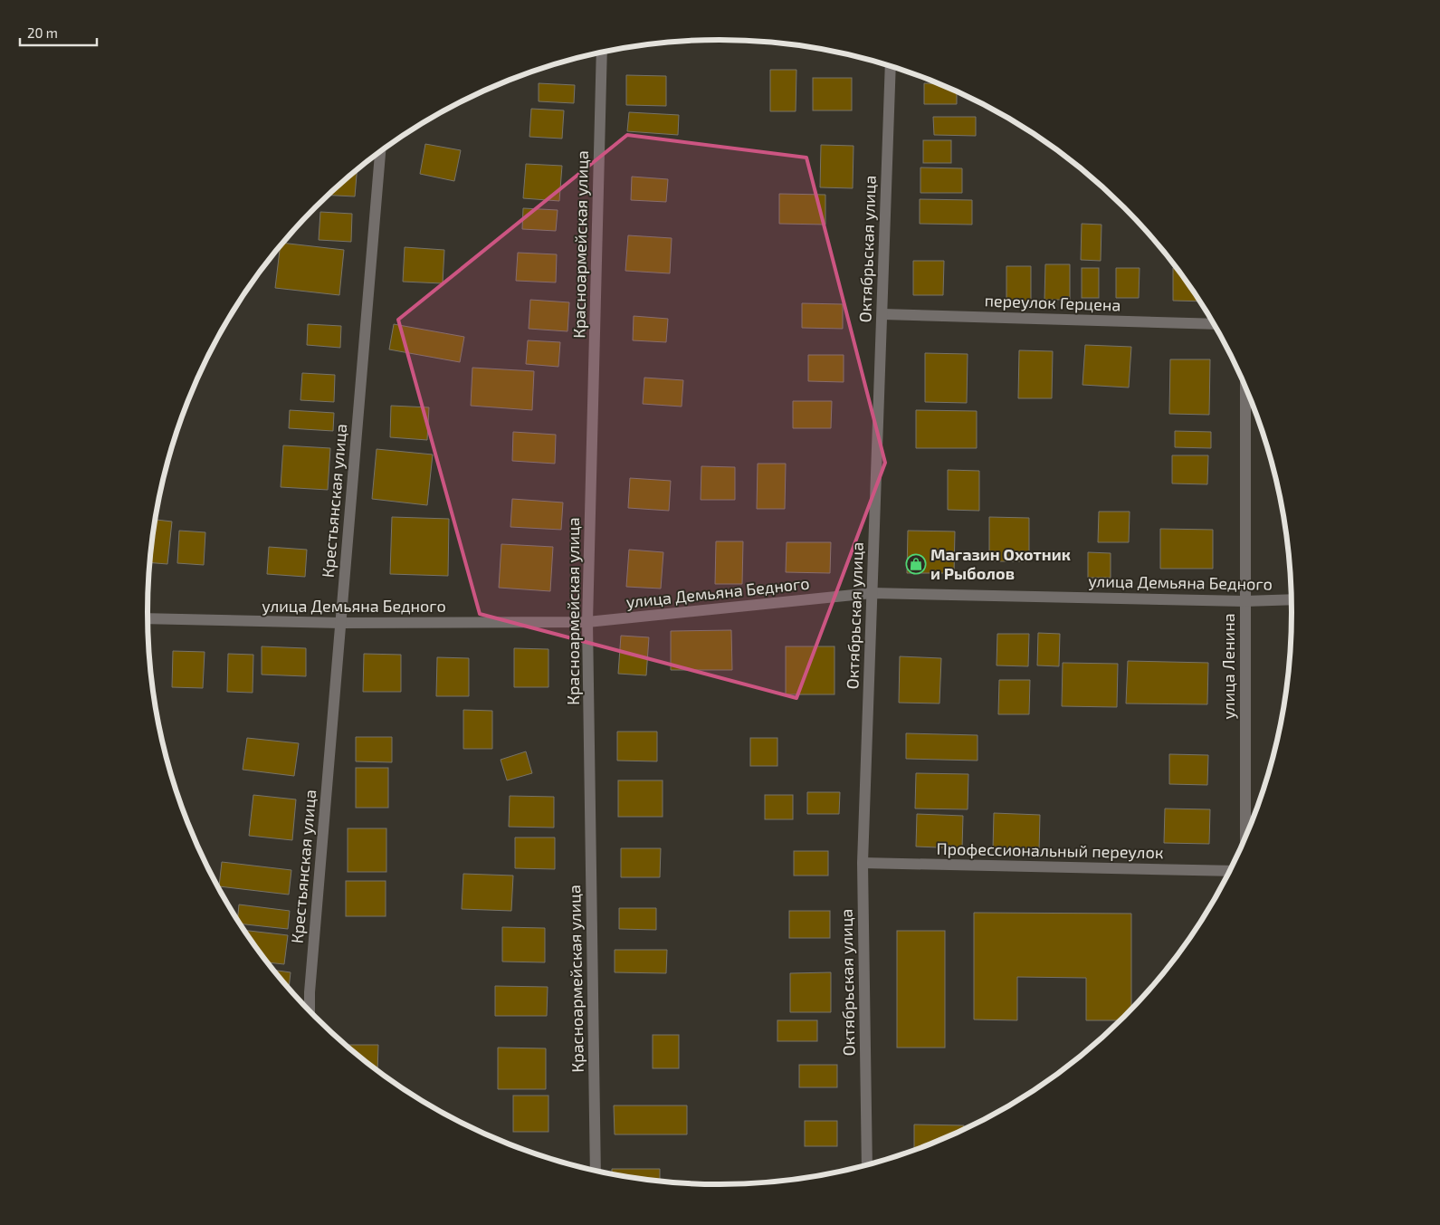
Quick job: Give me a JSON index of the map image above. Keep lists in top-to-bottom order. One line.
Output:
{"streets":{"street":["Красноармейская улица","Октябрьская улица","переулок Герцена","Крестьянская улица","улица Демьяна Бедного","улица Ленина","Профессиональный переулок"]},"crossings":[["Красноармейская улица","улица Демьяна Бедного"],["Октябрьская улица","переулок Герцена"],["Октябрьская улица","улица Демьяна Бедного"],["Октябрьская улица","Профессиональный переулок"],["Крестьянская улица","улица Демьяна Бедного"],["улица Демьяна Бедного","улица Ленина"]],"places":{"shop":["Магазин Охотник и Рыболов"]},"scale_bar":"20 m"}
